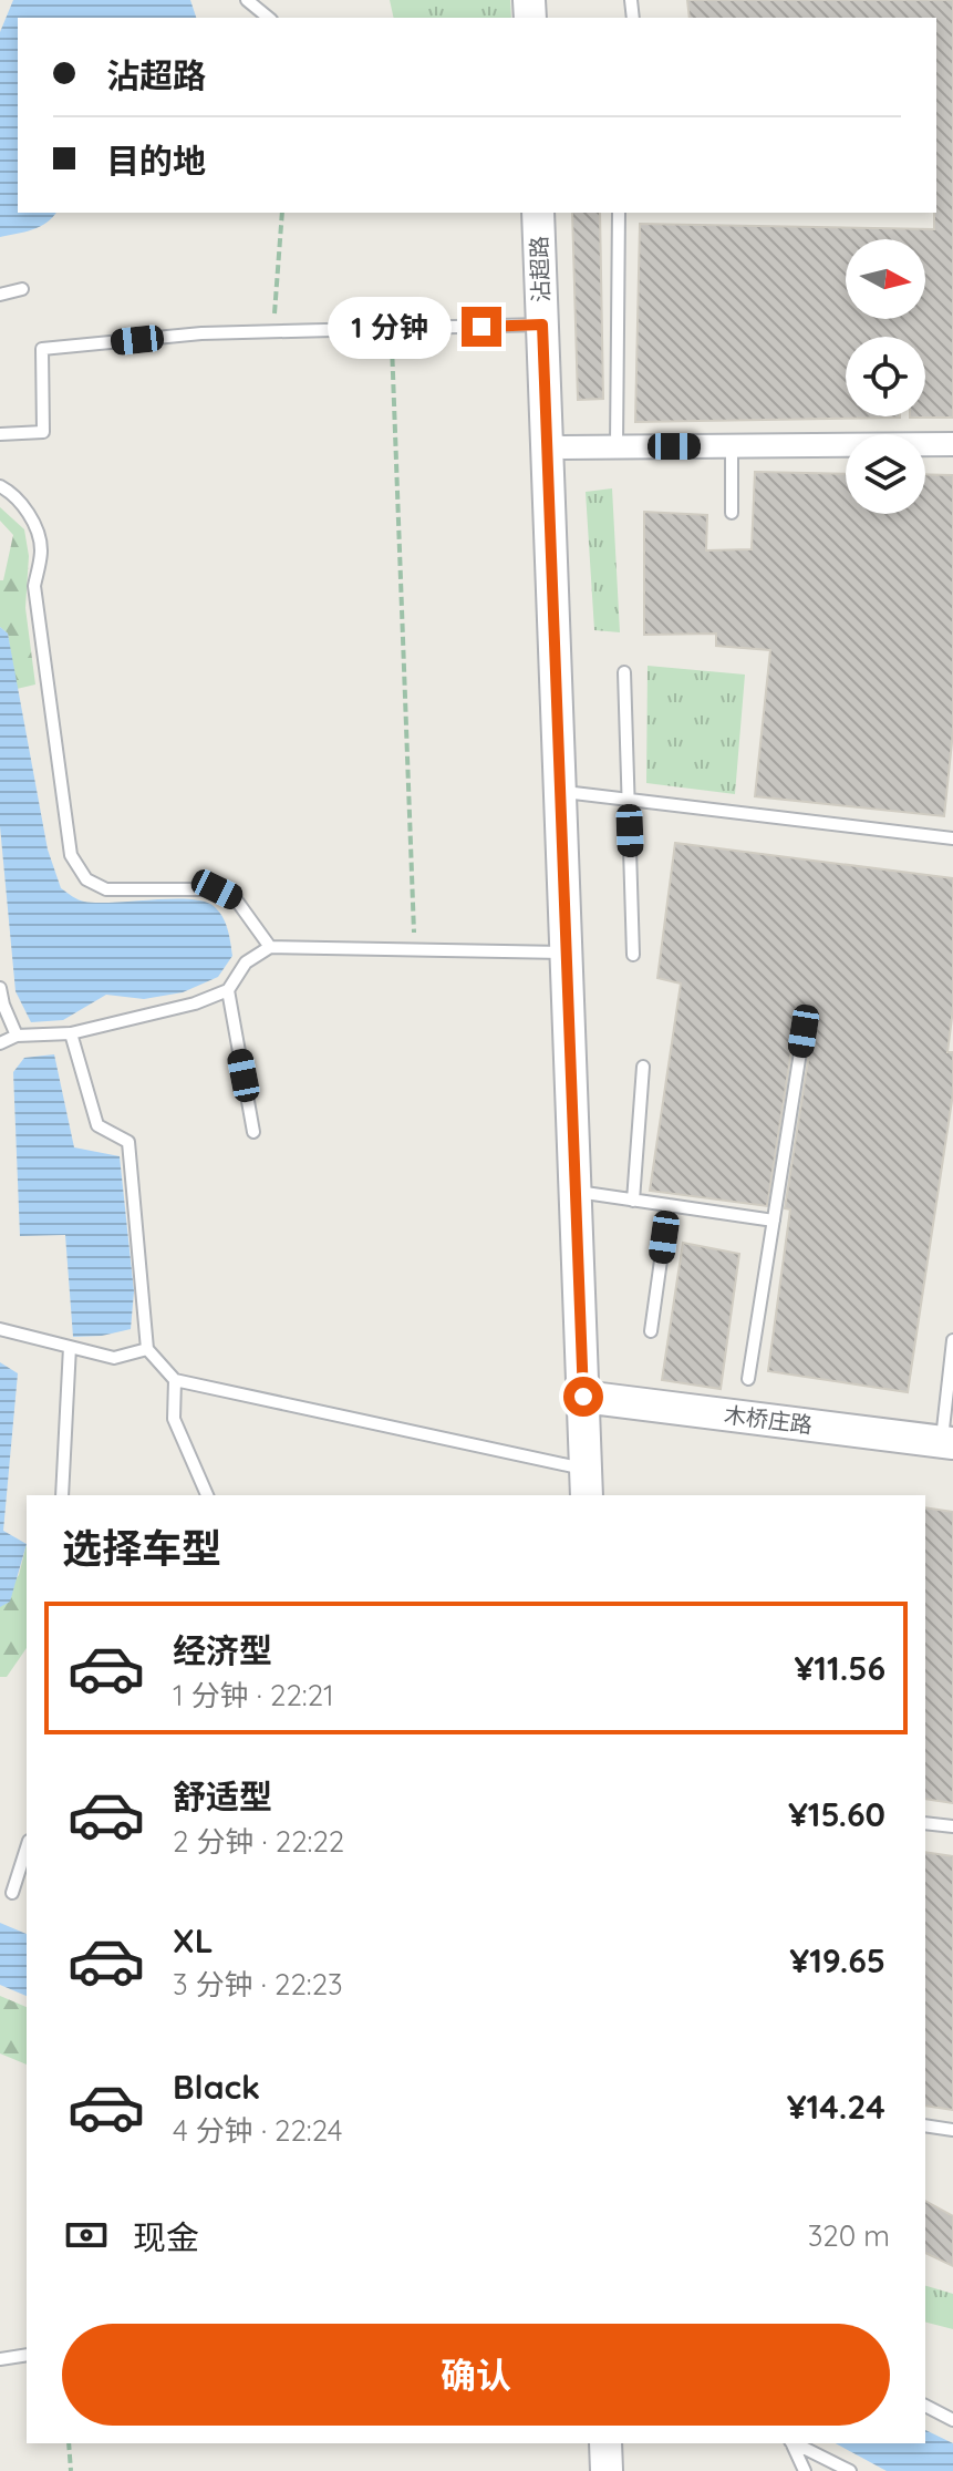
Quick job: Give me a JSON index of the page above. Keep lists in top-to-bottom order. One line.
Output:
{"streets":{"street":["沾超路","木桥庄路"]},"crossings":[["沾超路","木桥庄路"]],"north":"right","page":{"banner":["沾超路","目的地"],"bubble":"1 分钟","heading":"选择车型","list":[{"name":"经济型","note":"1 分钟 · 22:21","value":"¥11.56"},{"name":"舒适型","note":"2 分钟 · 22:22","value":"¥15.60"},{"name":"XL","note":"3 分钟 · 22:23","value":"¥19.65"},{"name":"Black","note":"4 分钟 · 22:24","value":"¥14.24"}],"pay":["现金","320 m"],"buttons":"确认"}}
